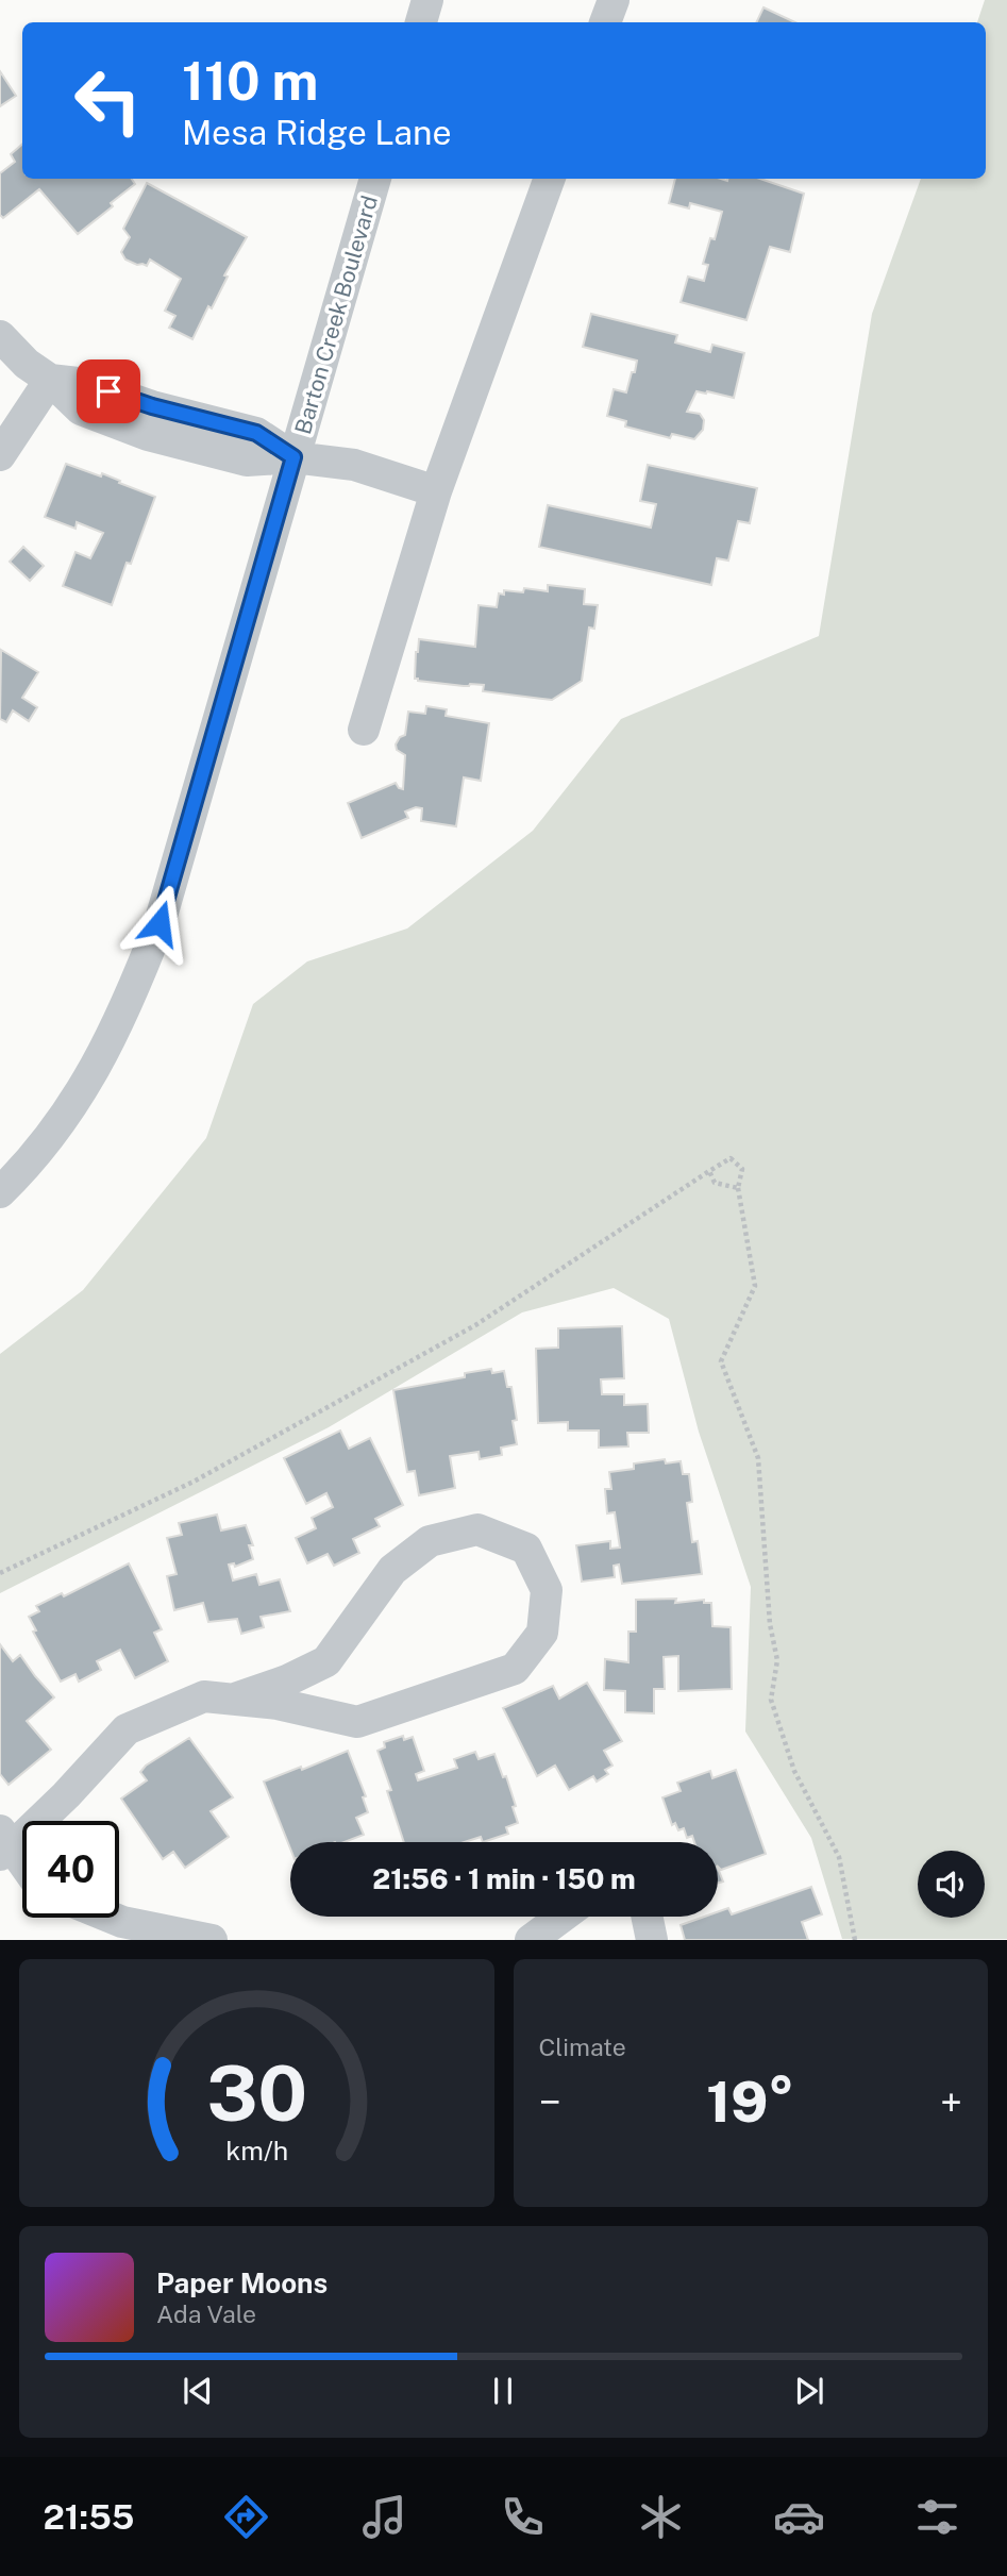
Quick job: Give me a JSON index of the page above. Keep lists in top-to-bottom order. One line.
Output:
{"streets":{"street":["Barton Creek Boulevard"]},"page":{"turn":["110 m","Mesa Ridge Lane"],"limit":"40","trip":"21:56 · 1 min · 150 m","tile":"Climate","heat":["−","19°","+"],"song":["Paper Moons","Ada Vale"],"tabs":"21:55","gauge":["30","km/h"]}}
